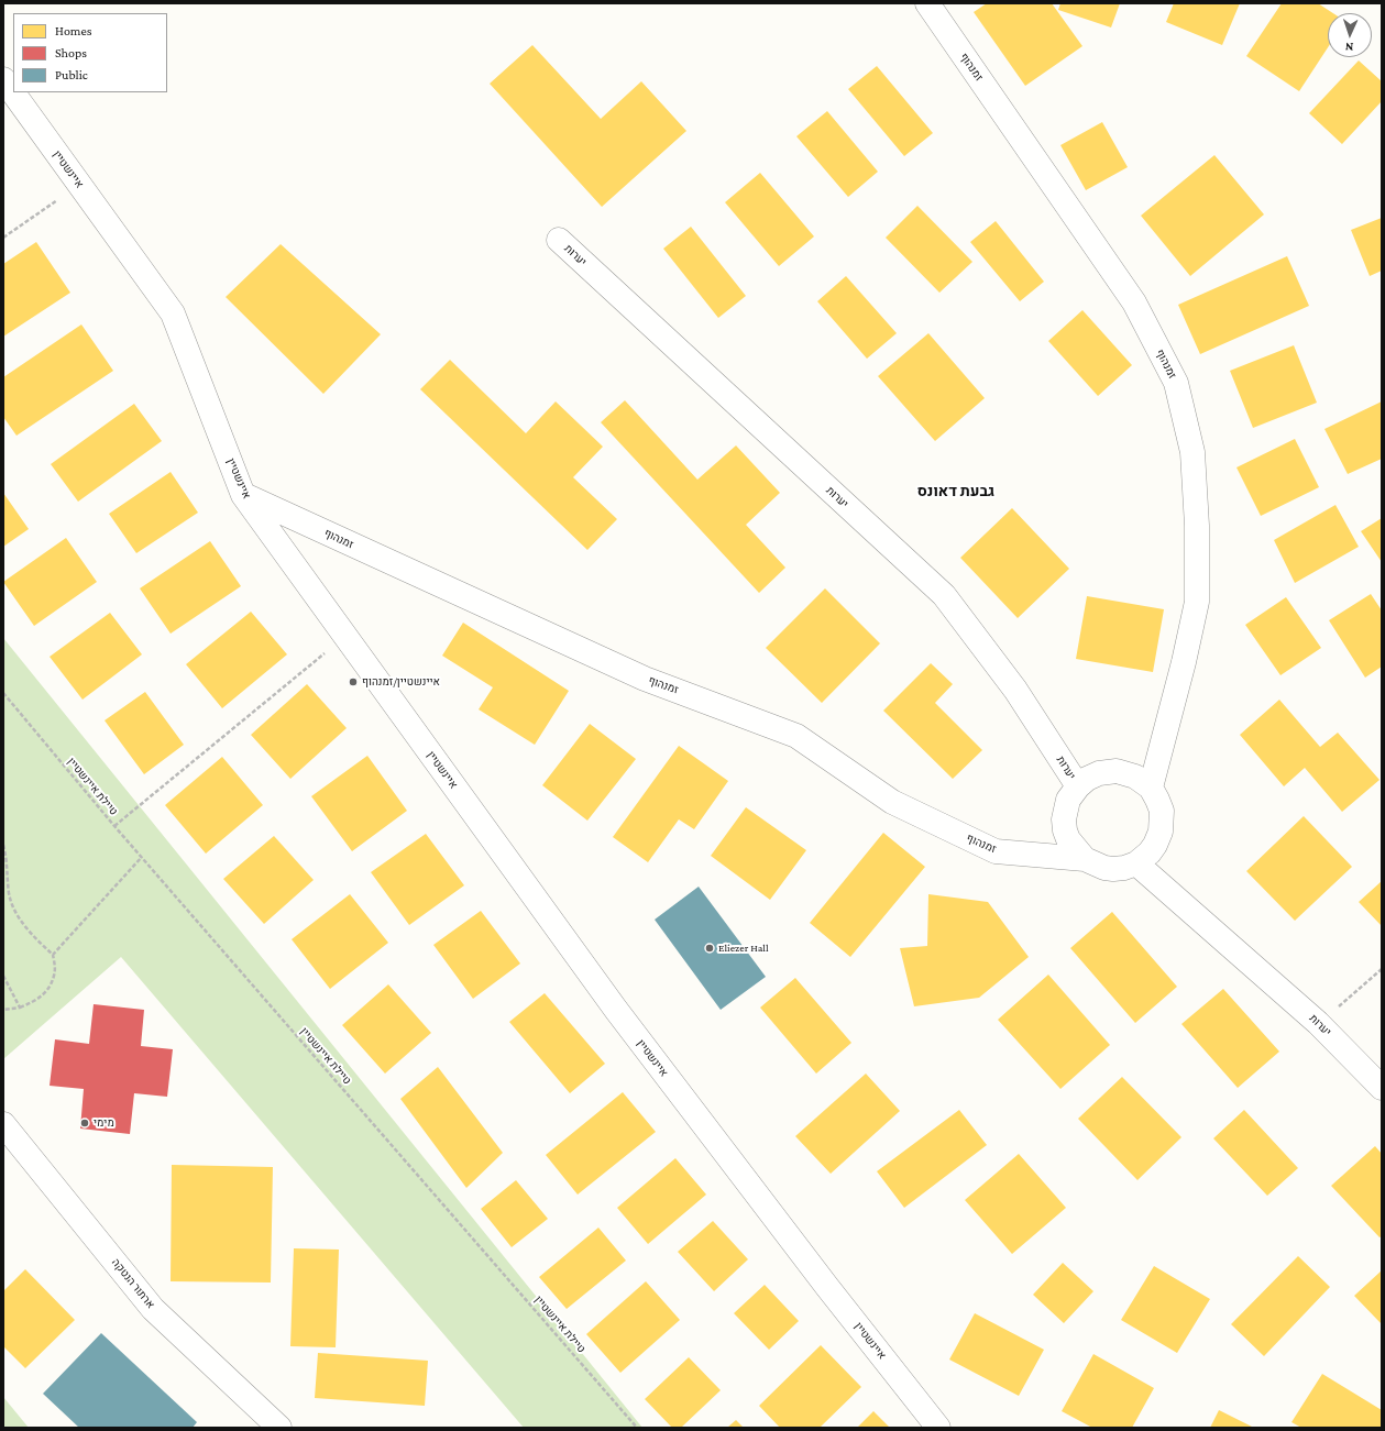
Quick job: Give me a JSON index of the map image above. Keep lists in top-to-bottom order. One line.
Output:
{"streets":{"street":["זמנהוף","איינשטיין","יערות","ארתור הנטקה"],"path":["טיילת איינשטיין"]},"crossings":[["זמנהוף","איינשטיין"],["זמנהוף","יערות"]],"districts":["גבעת דאונס"],"places":["איינשטיין/זמנהוף","Eliezer Hall","מימי"],"legend":["Homes","Shops","Public"],"north":"bottom"}
